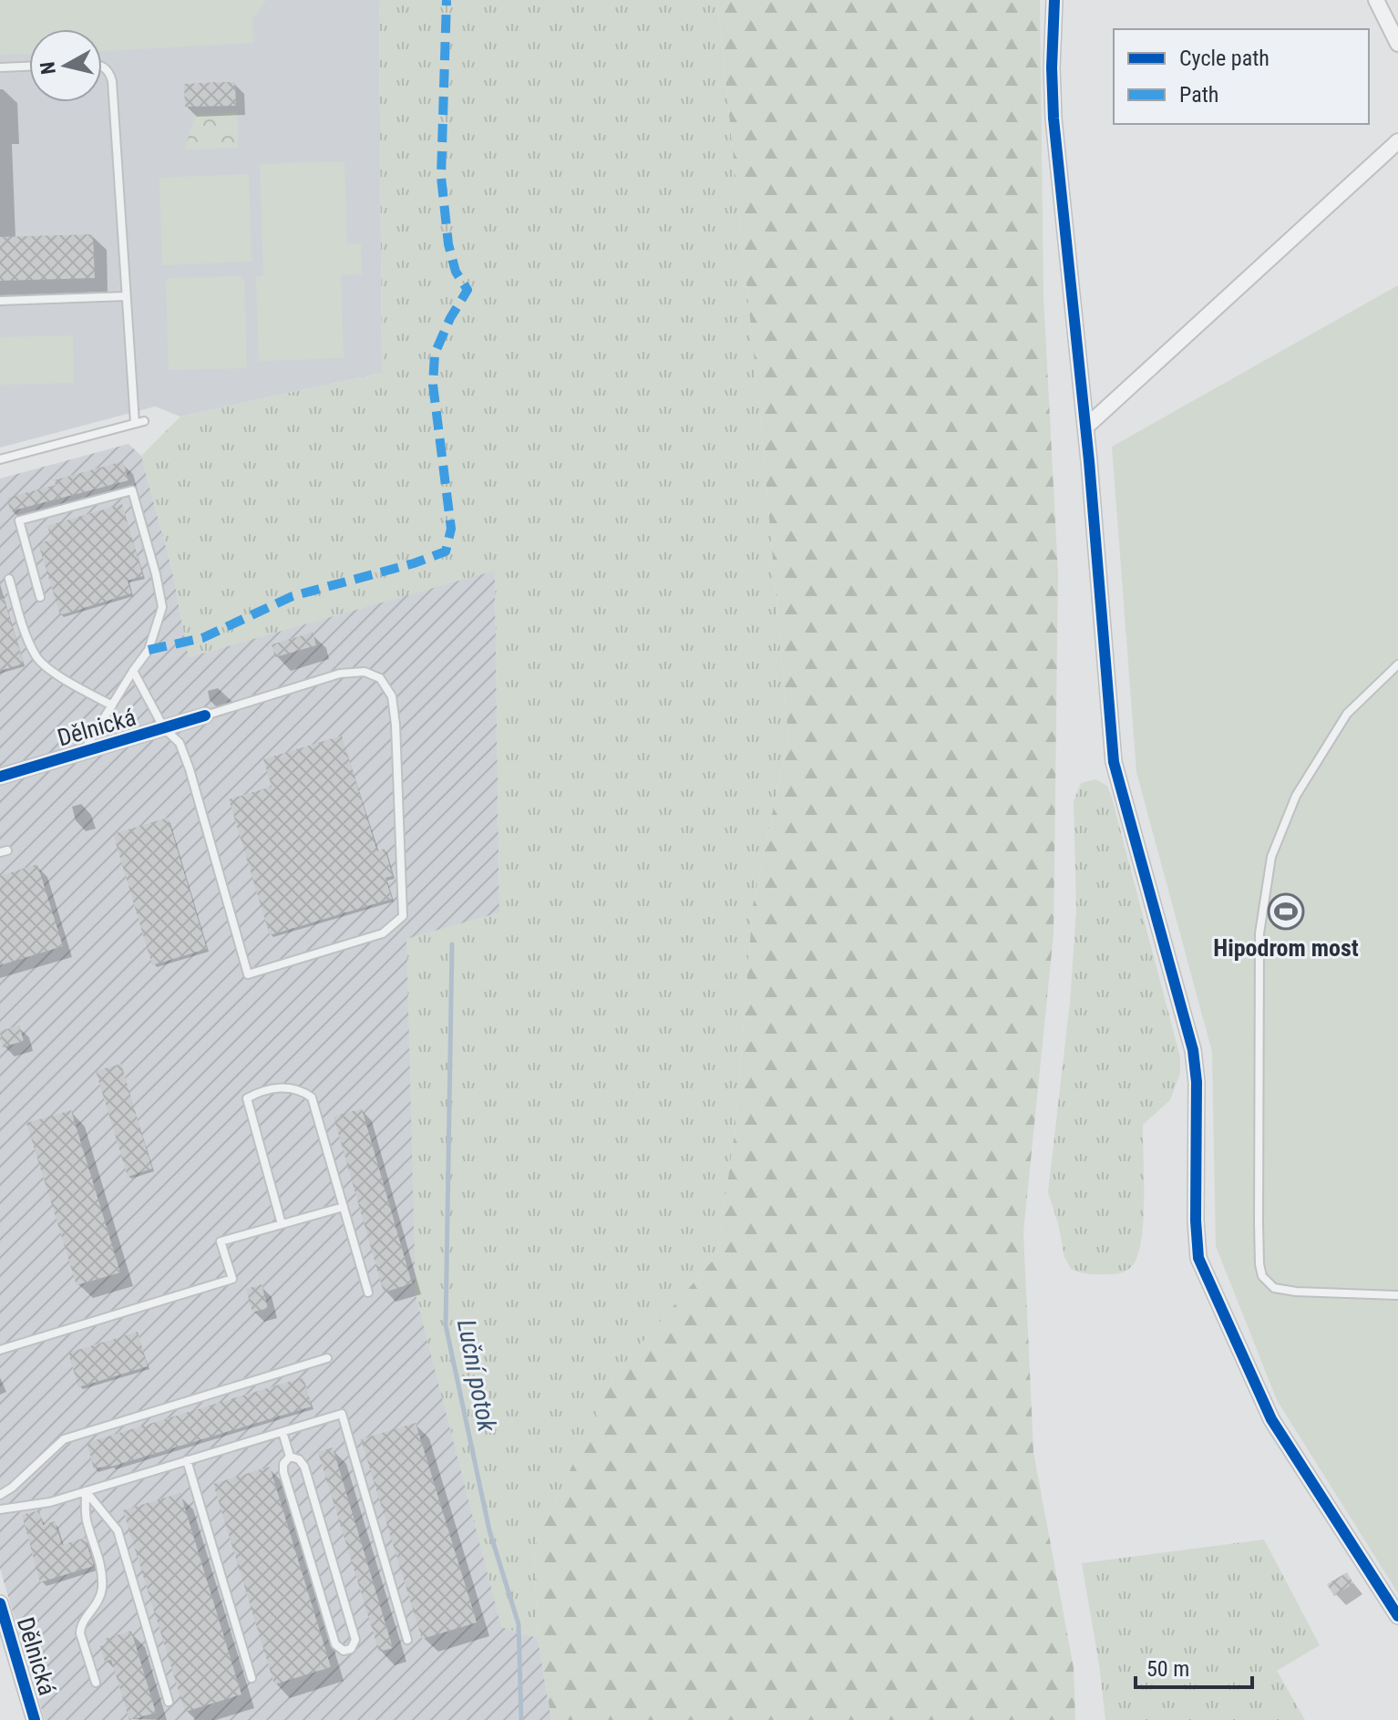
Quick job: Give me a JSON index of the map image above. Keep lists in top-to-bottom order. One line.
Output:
{"streets":{"street":["Dělnická"]},"water":["Luční potok"],"places":{"sports":["Hipodrom most"]},"legend":["Cycle path","Path"],"scale_bar":"50 m","north":"left"}
